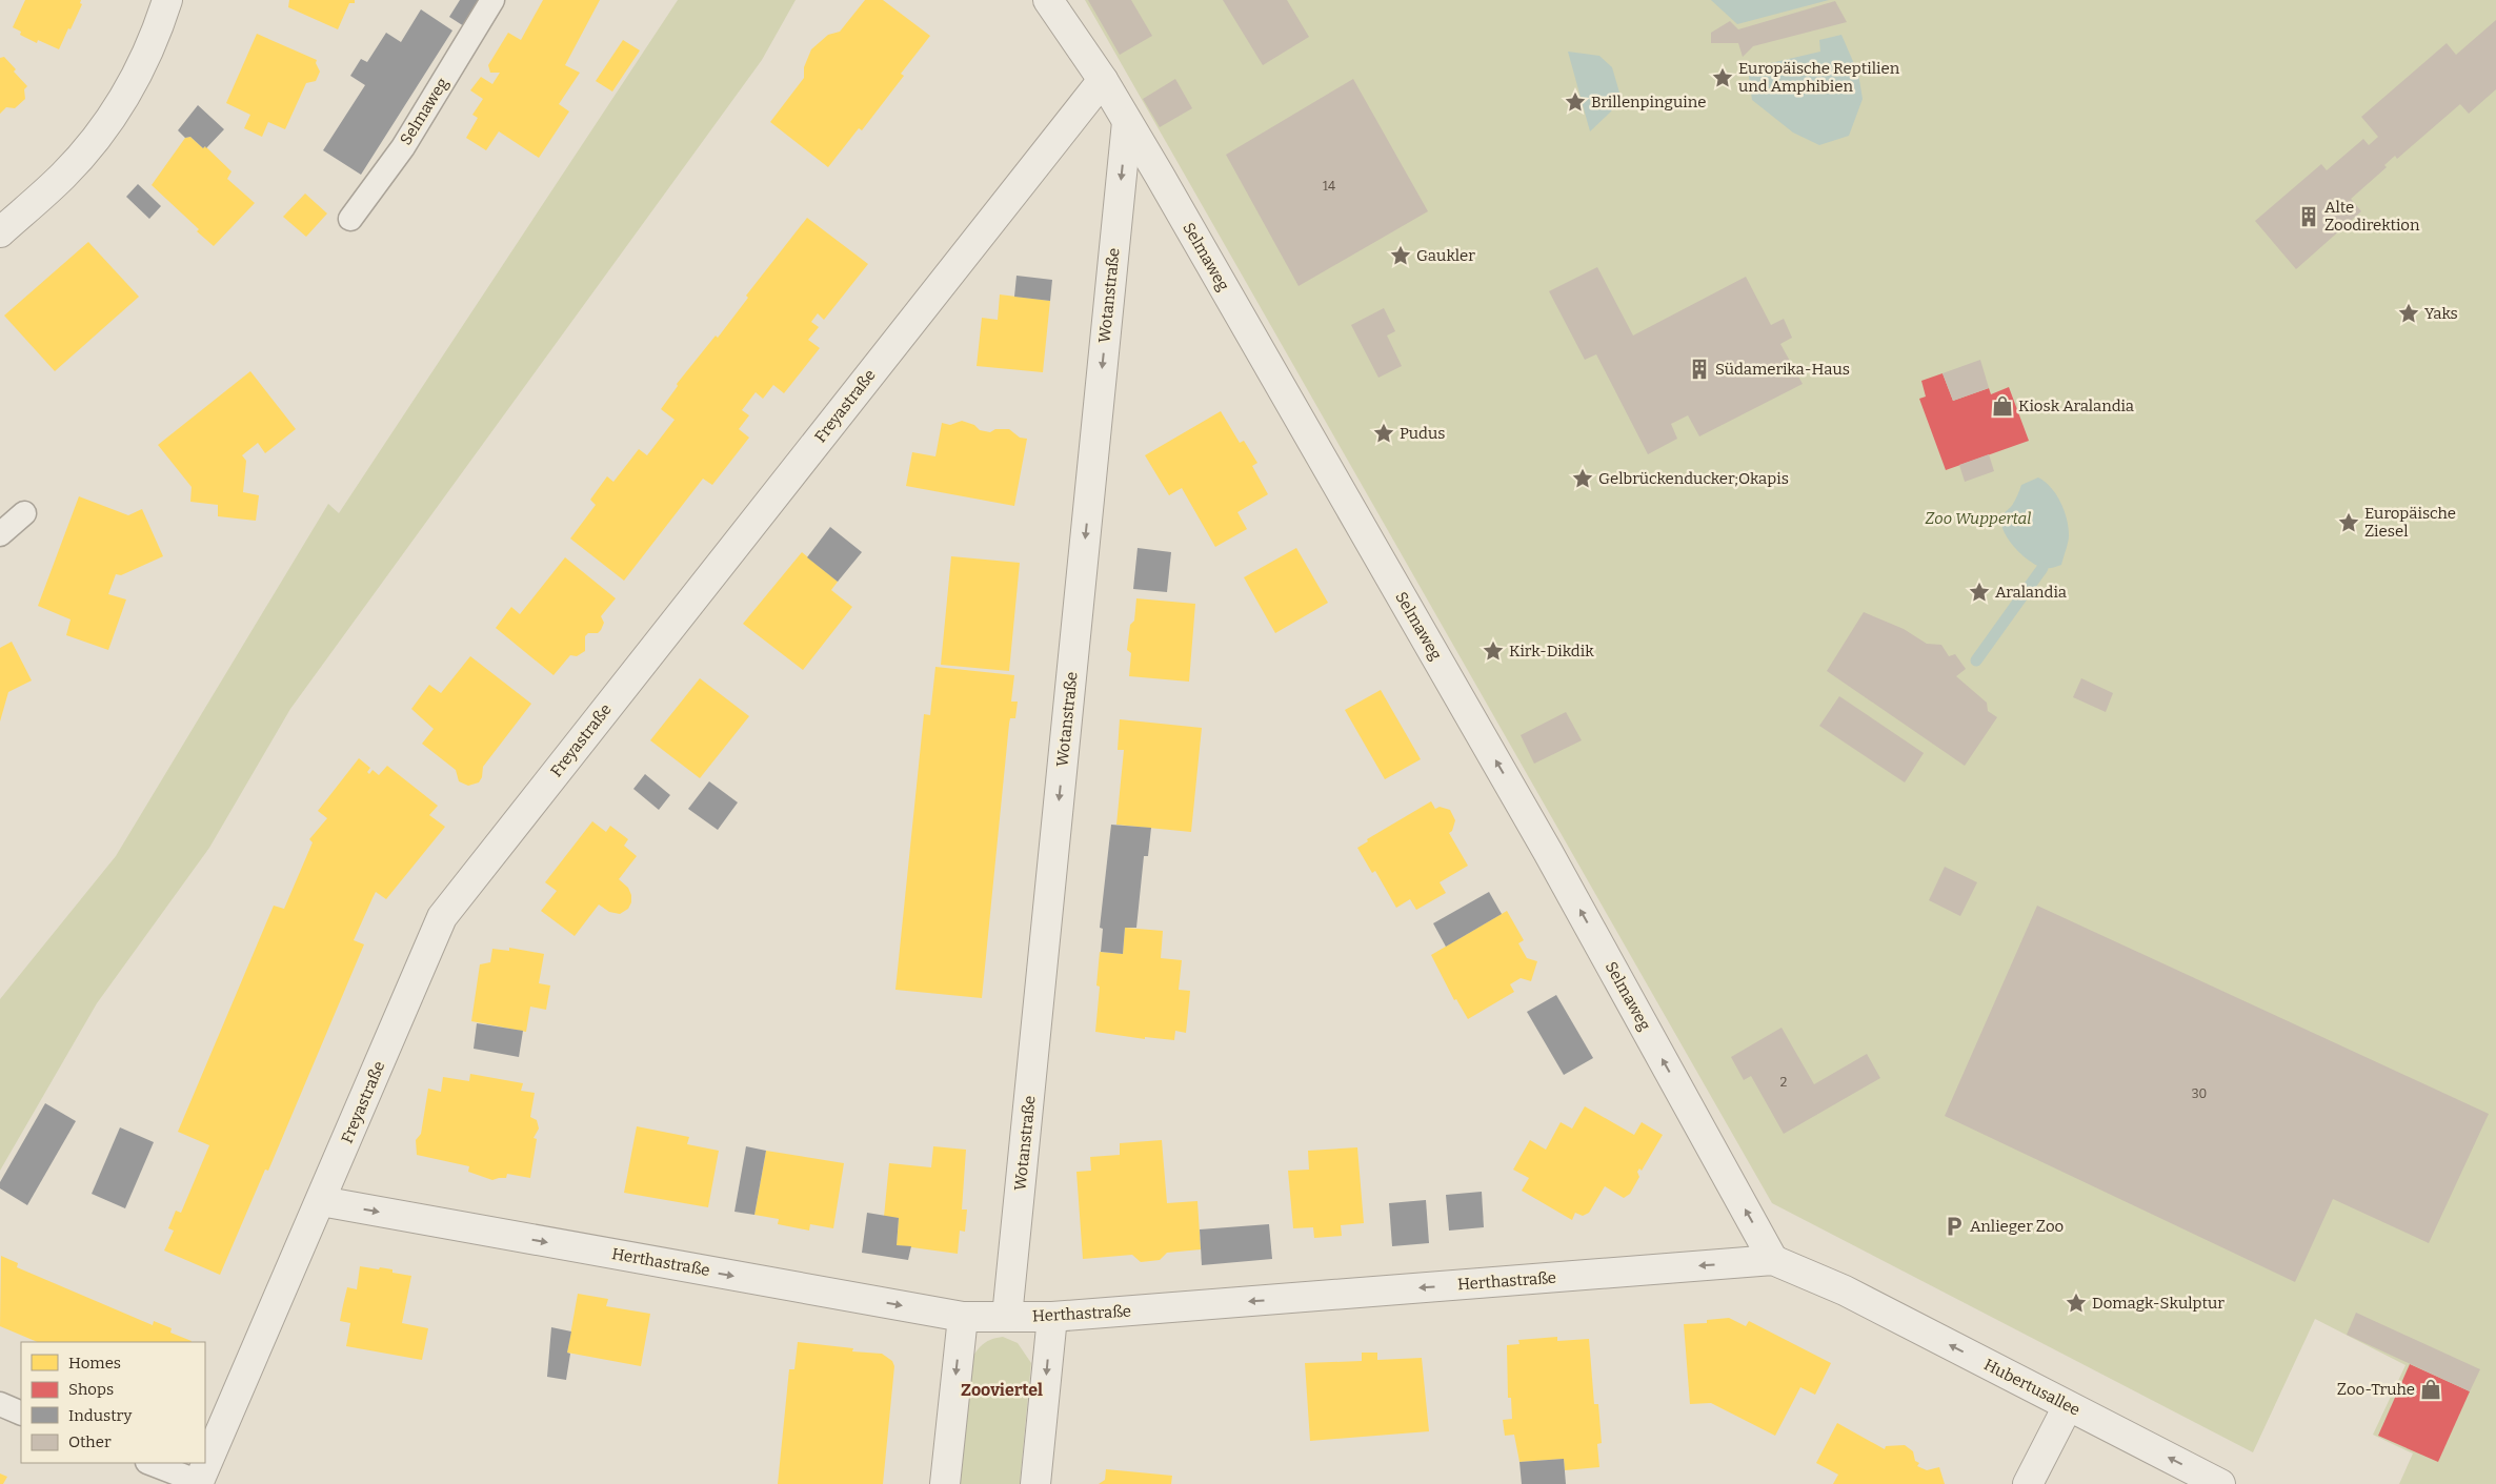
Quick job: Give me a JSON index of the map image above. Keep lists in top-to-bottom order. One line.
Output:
{"streets":{"street":["Selmaweg","Wotanstraße","Freyastraße","Herthastraße","Hubertusallee"]},"crossings":[["Selmaweg","Wotanstraße"],["Selmaweg","Freyastraße"],["Selmaweg","Herthastraße"],["Wotanstraße","Herthastraße"],["Freyastraße","Herthastraße"],["Herthastraße","Hubertusallee"]],"one_way":["Selmaweg","Wotanstraße","Hubertusallee"],"districts":["Zooviertel"],"parks":["Zoo Wuppertal"],"places":{"place":["Europäische Reptilien und Amphibien","Brillenpinguine","Gaukler","Yaks","Pudus","Gelbrückenducker;Okapis","Europäische Ziesel","Aralandia","Kirk-Dikdik","Domagk-Skulptur"],"building":["Alte Zoodirektion","Südamerika-Haus"],"shop":["Kiosk Aralandia","Zoo-Truhe"],"parking":["Anlieger Zoo"]},"house_numbers":["14","2","30"],"legend":["Homes","Shops","Industry","Other"]}
